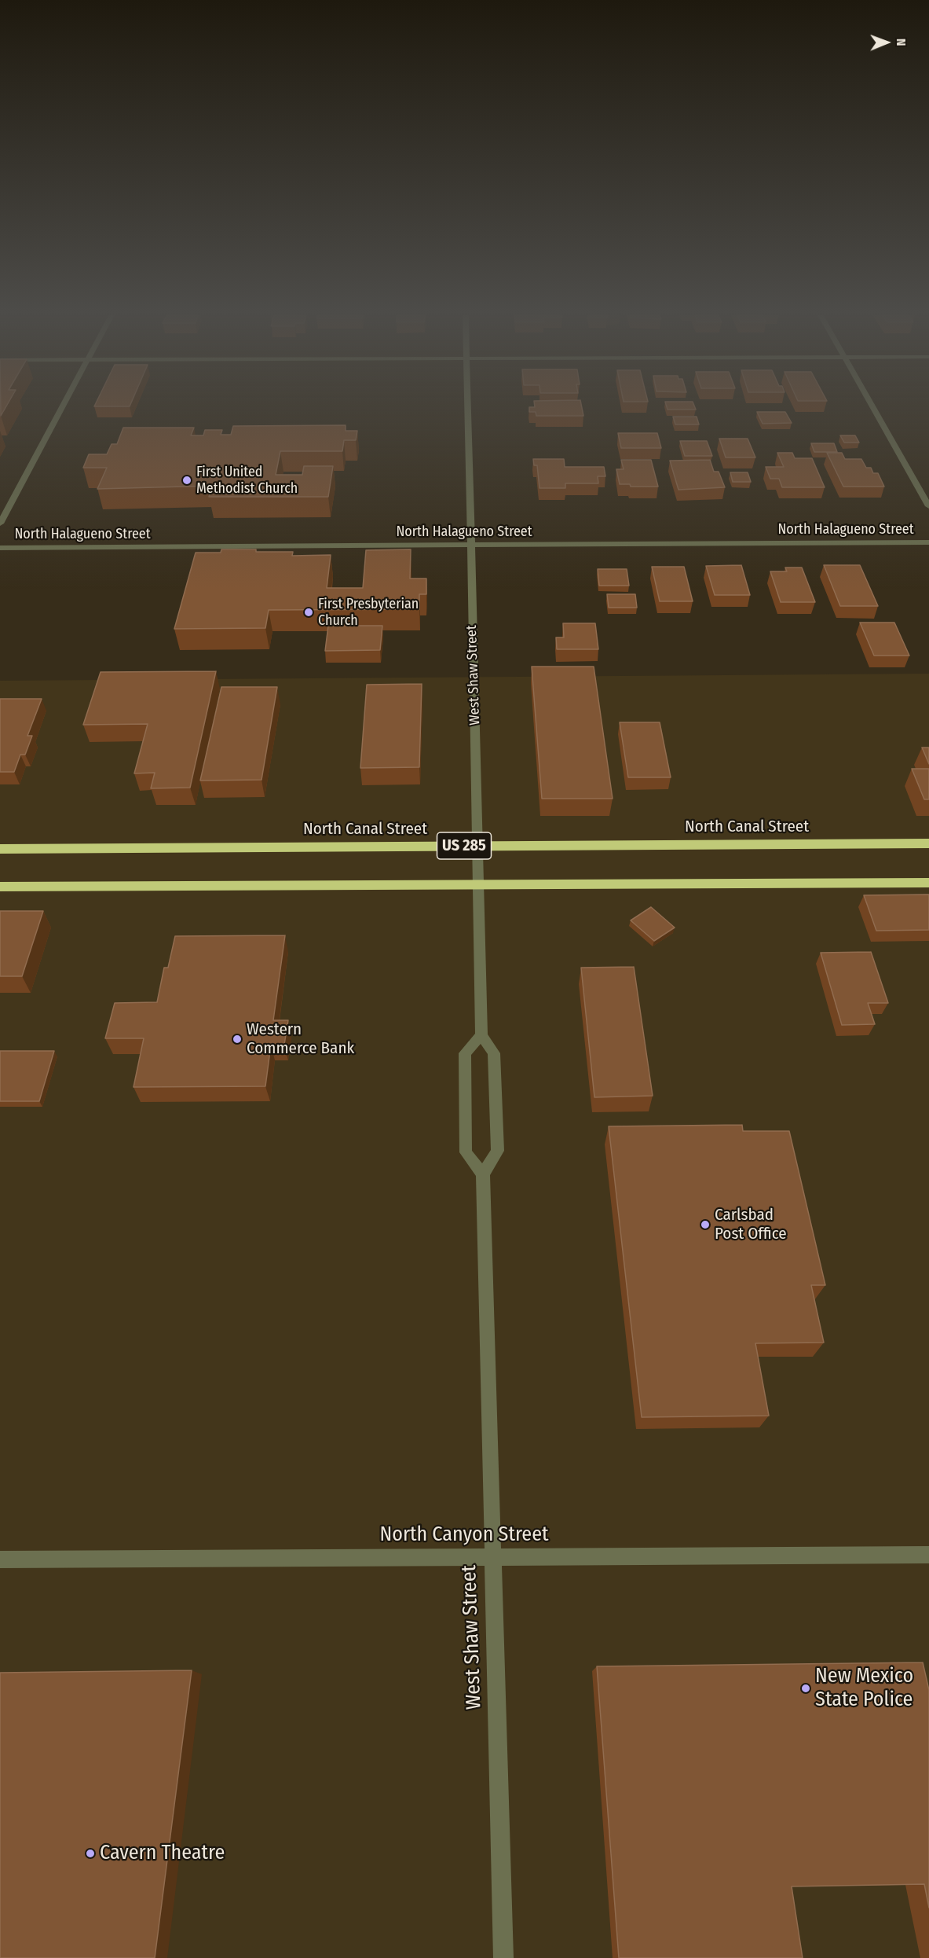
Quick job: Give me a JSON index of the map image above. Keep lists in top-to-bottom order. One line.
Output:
{"streets":{"highway":["North Canal Street","US 285"],"street":["North Halagueno Street","West Shaw Street","North Canyon Street"]},"crossings":[["North Halagueno Street","West Shaw Street"],["West Shaw Street","North Canal Street"],["West Shaw Street","North Canyon Street"]],"places":["First United Methodist Church","First Presbyterian Church","Western Commerce Bank","Carlsbad Post Office","New Mexico State Police","Cavern Theatre"],"north":"right"}
